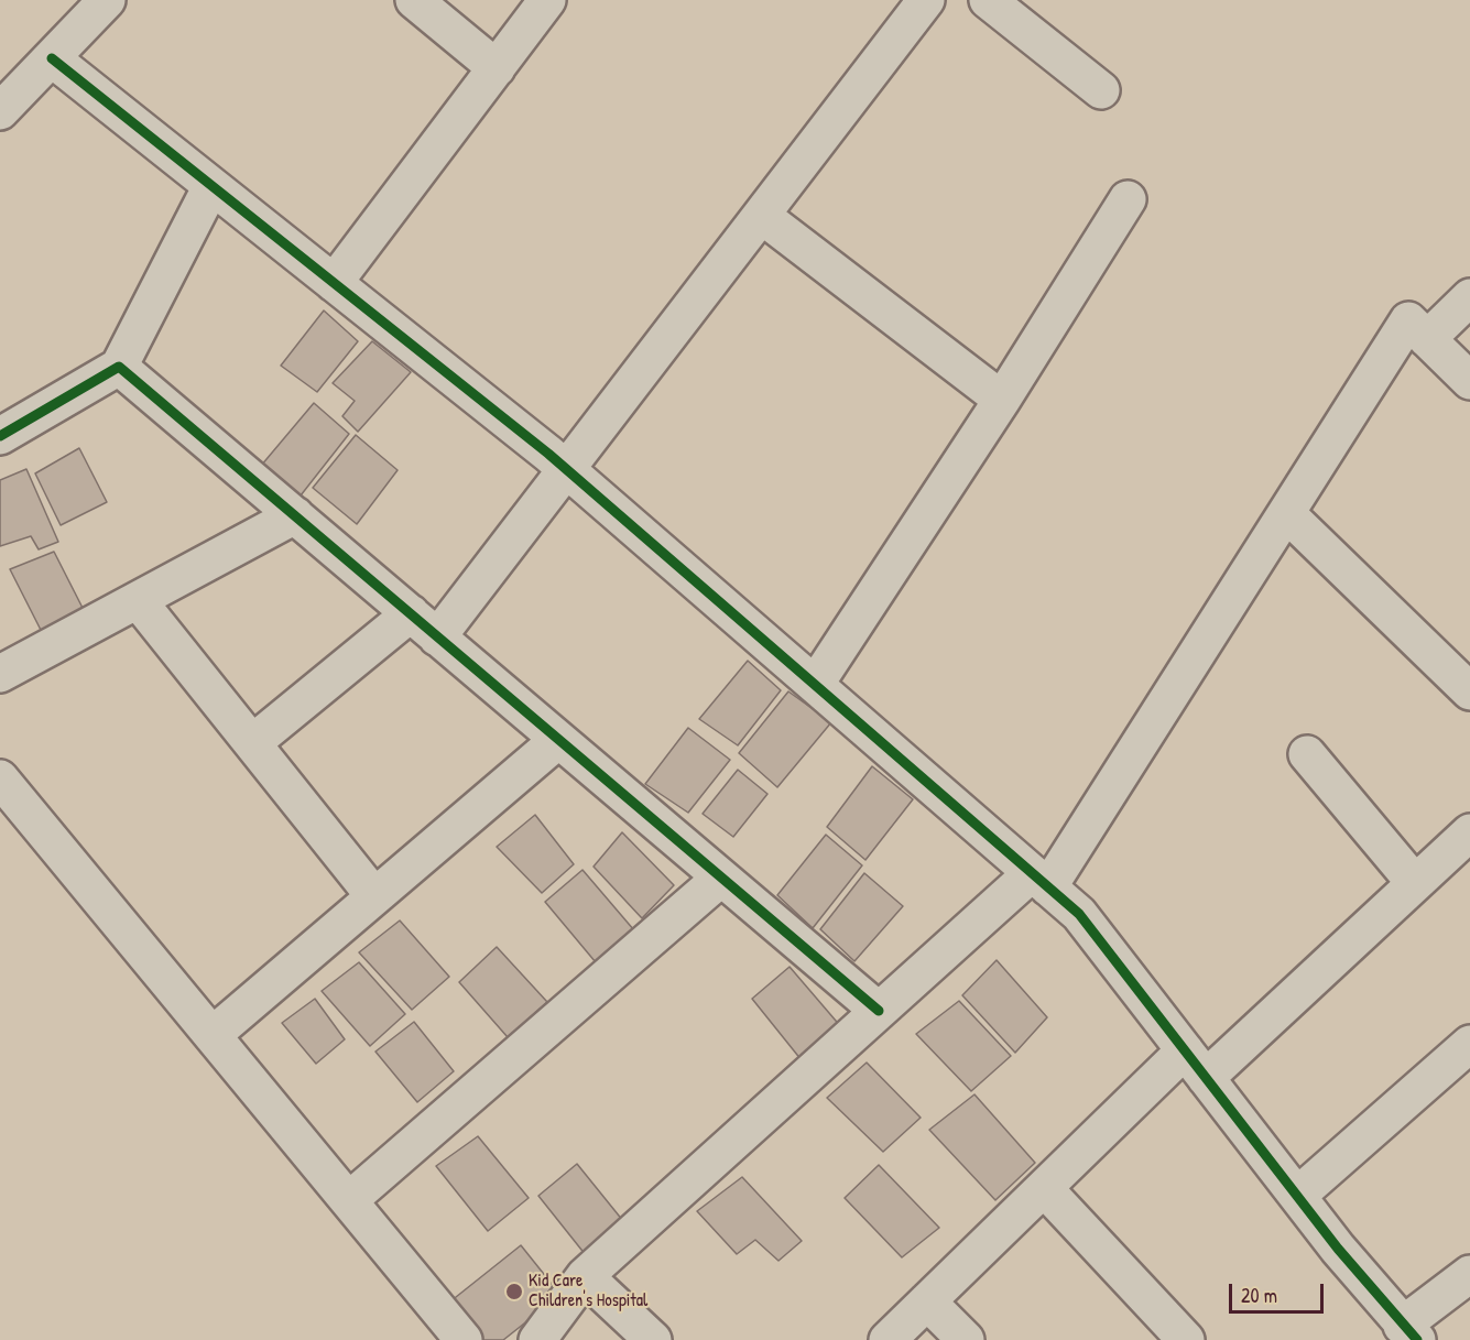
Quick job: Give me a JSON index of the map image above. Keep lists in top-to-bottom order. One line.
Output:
{"places":["Kid Care Children's Hospital"],"scale_bar":"20 m"}
